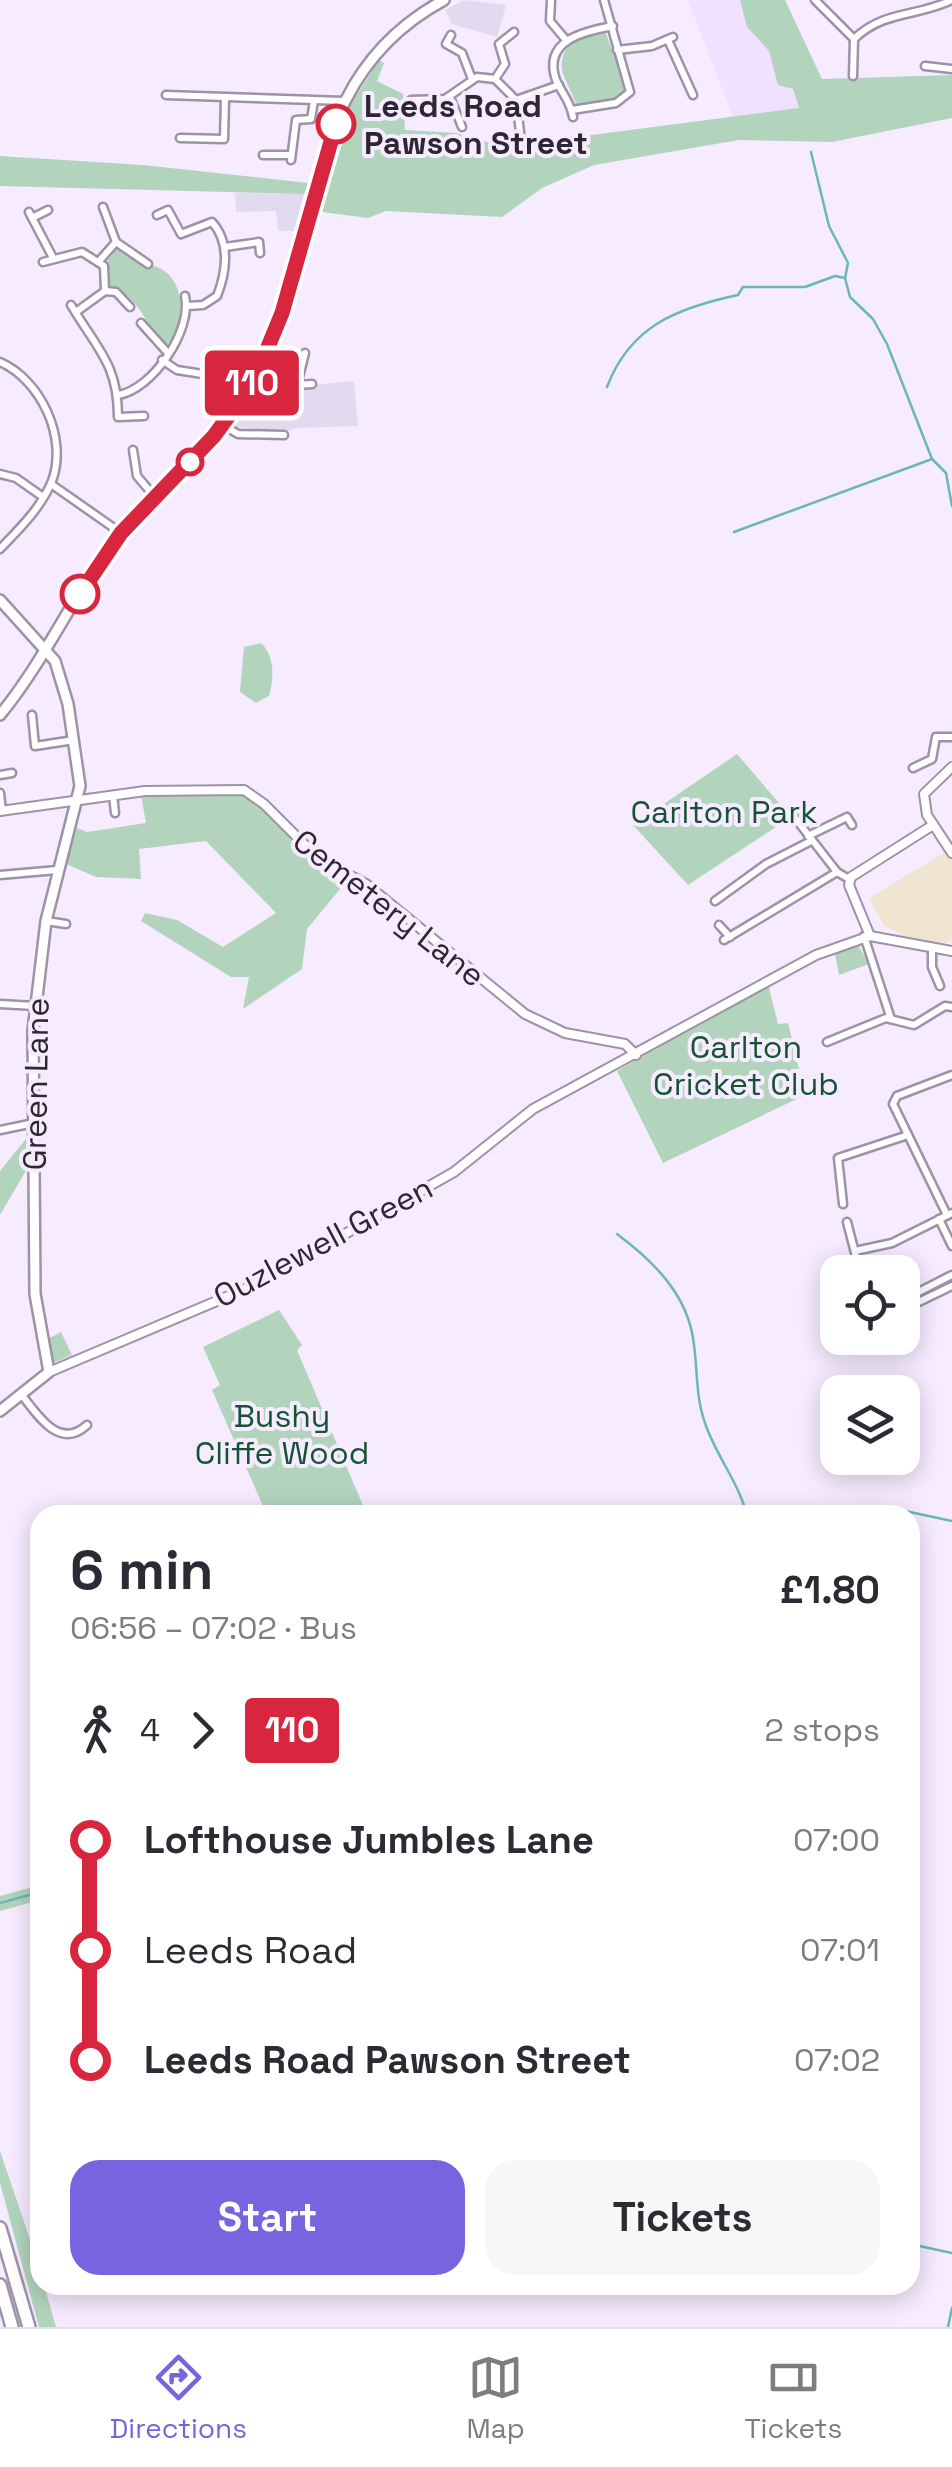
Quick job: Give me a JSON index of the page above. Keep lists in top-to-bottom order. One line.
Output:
{"streets":{"main road":["Green Lane","Ouzlewell Green"],"street":["Cemetery Lane"]},"crossings":[["Cemetery Lane","Green Lane"],["Cemetery Lane","Ouzlewell Green"],["Green Lane","Ouzlewell Green"]],"parks":["Carlton Park","Carlton Cricket Club","Bushy Cliffe Wood"],"places":["Leeds Road Pawson Street"],"lines":["bus line 110"],"page":{"on_map":"110","heading":["6 min","06:56 – 07:02 · Bus","£1.80"],"legs":["4","110","2 stops"],"list":[{"name":"Lofthouse Jumbles Lane","value":"07:00"},{"name":"Leeds Road","value":"07:01"},{"name":"Leeds Road Pawson Street","value":"07:02"}],"buttons":["Start","Tickets"],"tabs":["Directions","Map","Tickets"]}}
